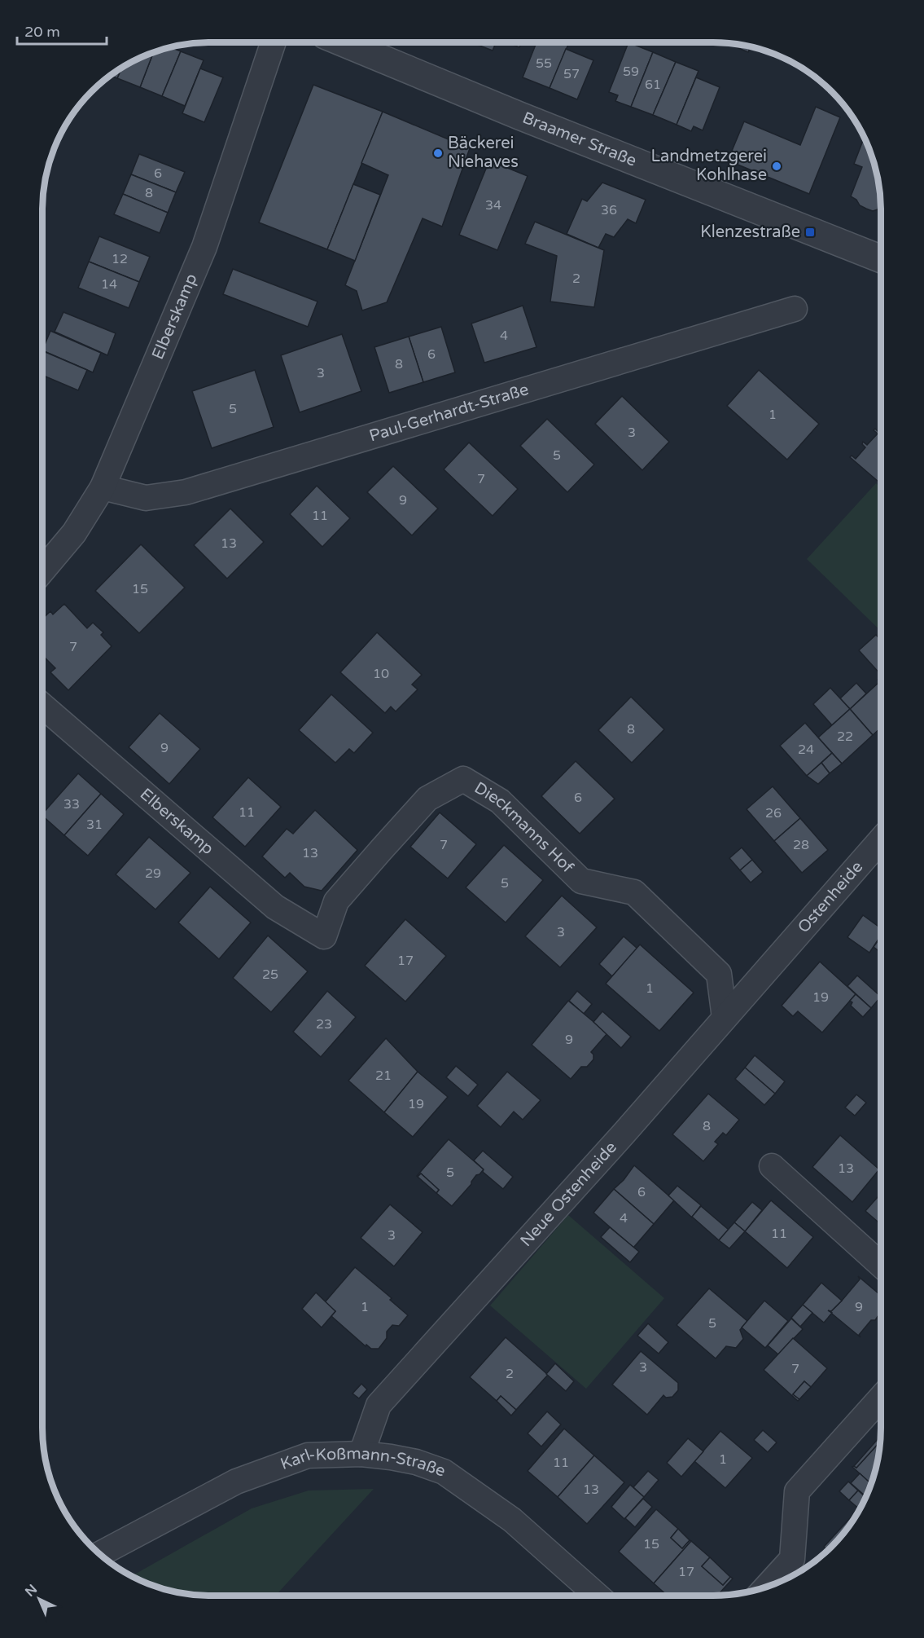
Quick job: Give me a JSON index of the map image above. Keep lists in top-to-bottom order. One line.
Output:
{"streets":{"street":["Braamer Straße","Elberskamp","Paul-Gerhardt-Straße","Dieckmanns Hof","Ostenheide","Neue Ostenheide","Karl-Koßmann-Straße"]},"crossings":[["Elberskamp","Paul-Gerhardt-Straße"],["Elberskamp","Dieckmanns Hof"],["Dieckmanns Hof","Neue Ostenheide"],["Ostenheide","Neue Ostenheide"],["Neue Ostenheide","Karl-Koßmann-Straße"]],"places":{"other":["Bäckerei Niehaves","Landmetzgerei Kohlhase"],"transit":["Klenzestraße"]},"house_numbers":["55","59","57","61","6","8","34","36","12","2","14","4","6","8","3","5","1","3","5","7","9","11","13","15","7","10","8","22","9","24","6","33","11","26","31","7","28","13","29","5","3","17","25","1","19","23","9","21","19","8","13","5","6","4","11","3","1","9","5","3","7","2","1","11","13","15","17"],"scale_bar":"20 m","north":"top left"}
